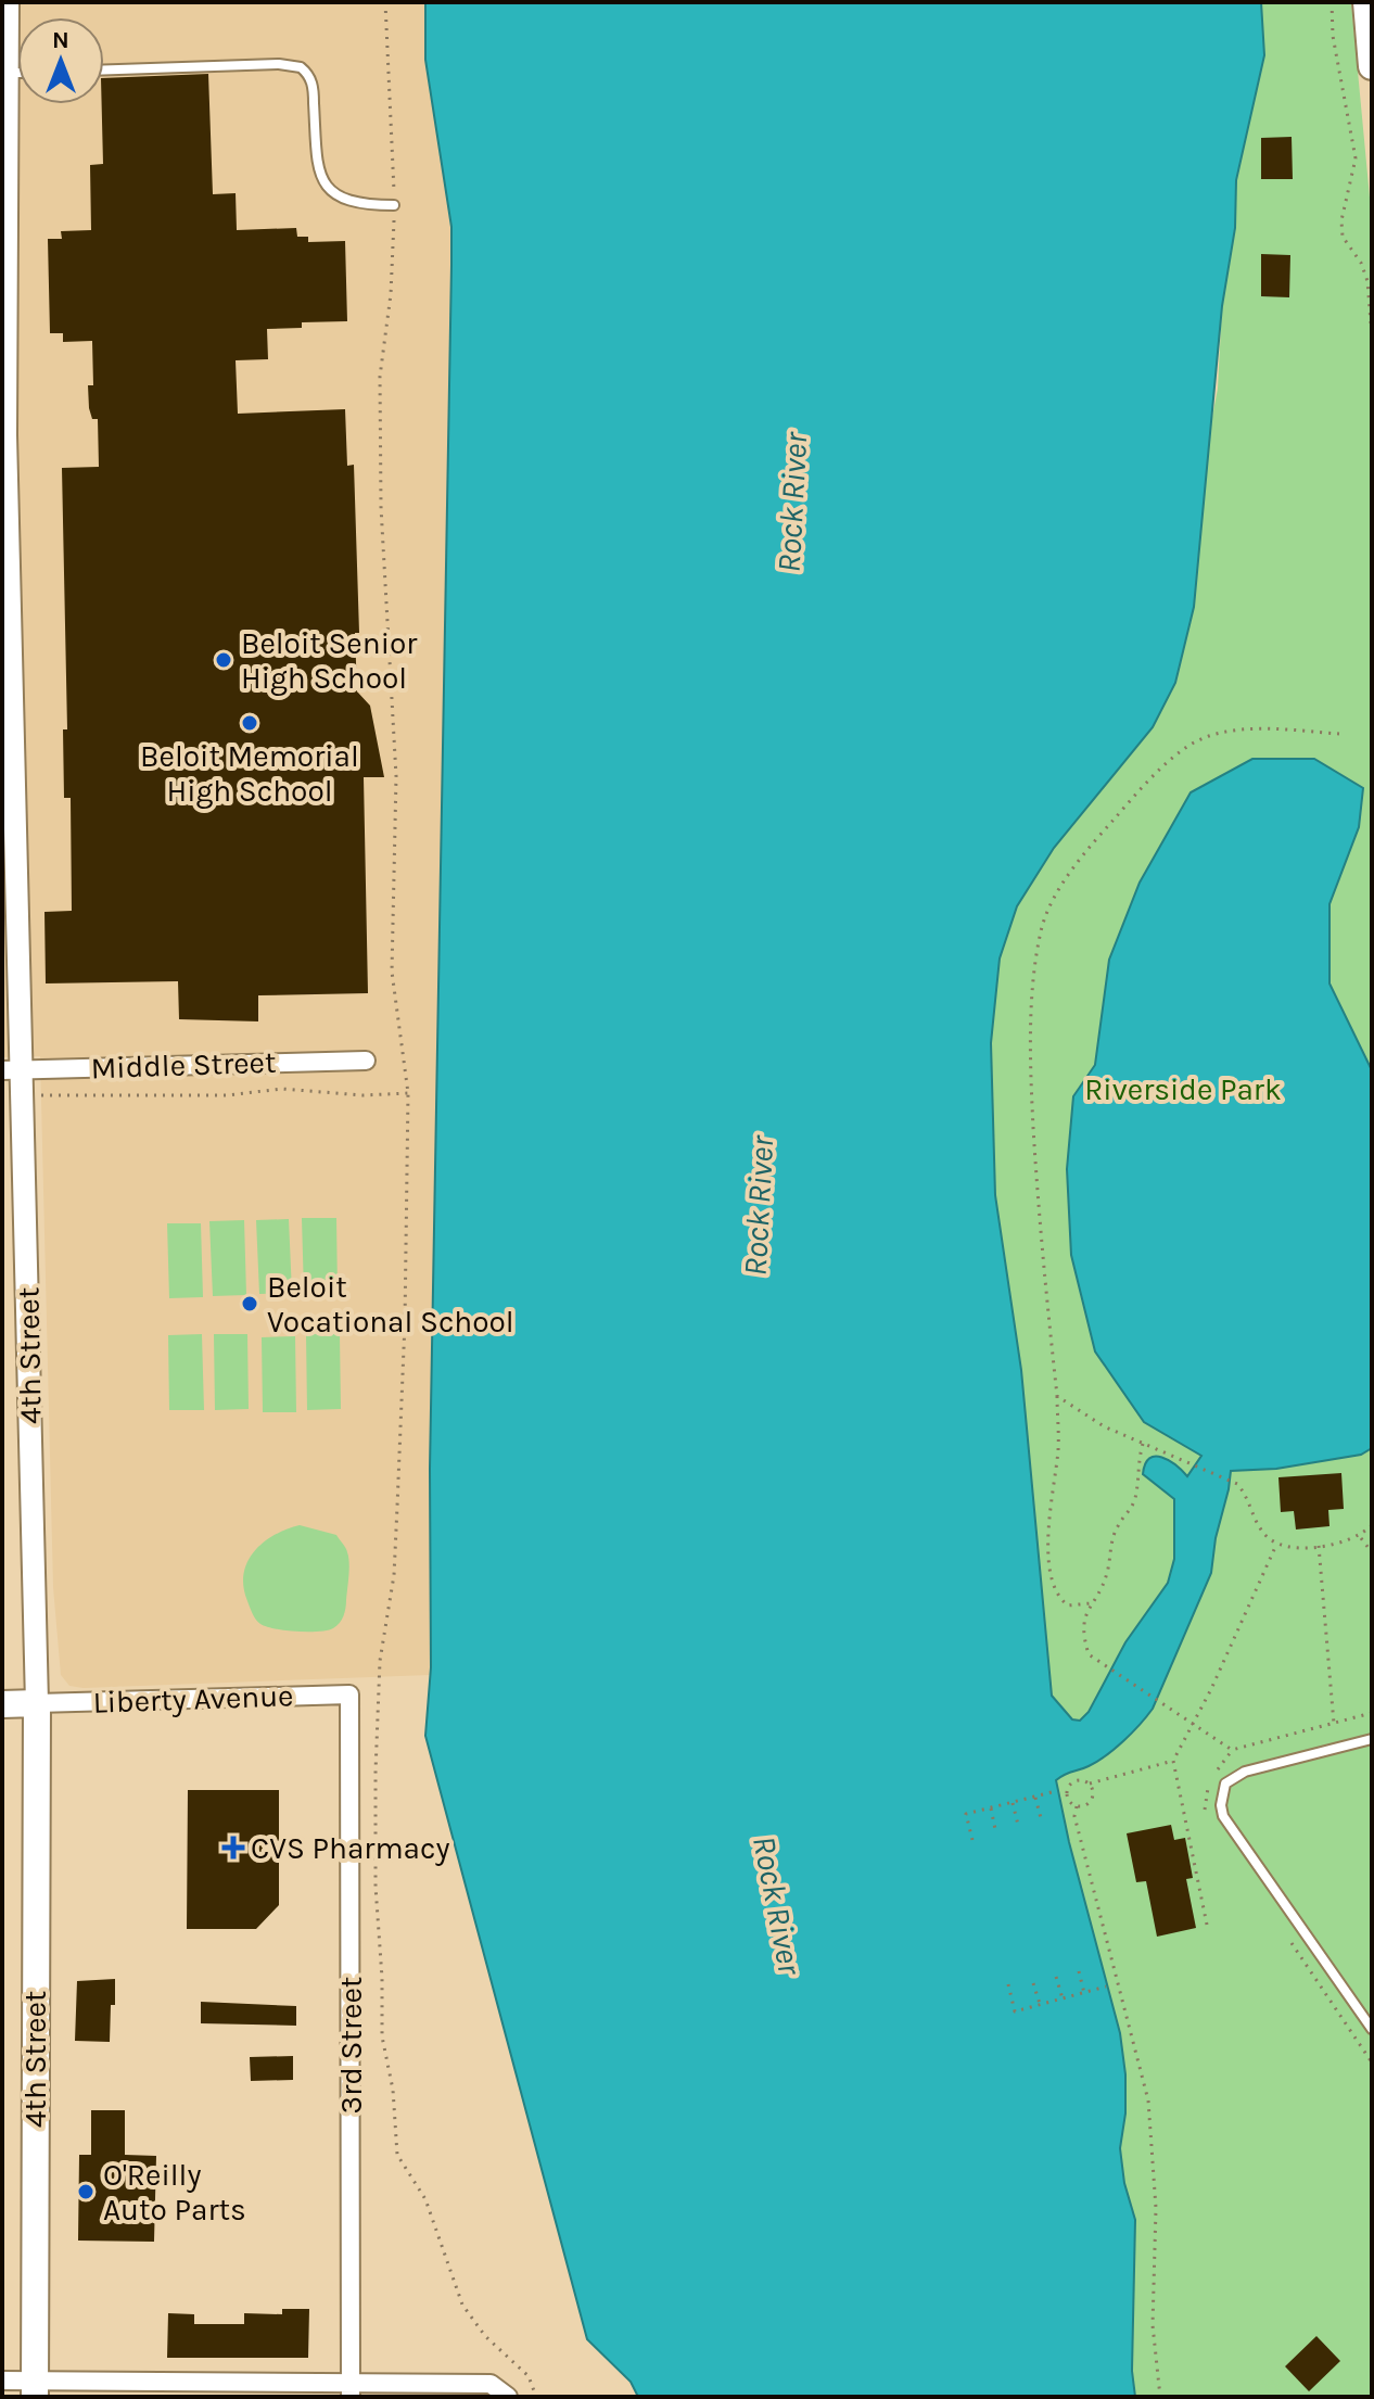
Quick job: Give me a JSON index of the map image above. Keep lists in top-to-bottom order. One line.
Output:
{"streets":{"main road":["4th Street"],"street":["Middle Street","Liberty Avenue","3rd Street"]},"crossings":[["Middle Street","4th Street"],["4th Street","Liberty Avenue"],["Liberty Avenue","3rd Street"]],"water":["Rock River"],"parks":["Riverside Park"],"places":{"other":["Beloit Senior High School","Beloit Memorial High School","Beloit Vocational School","O'Reilly Auto Parts"],"health":["CVS Pharmacy"]},"north":"top"}
